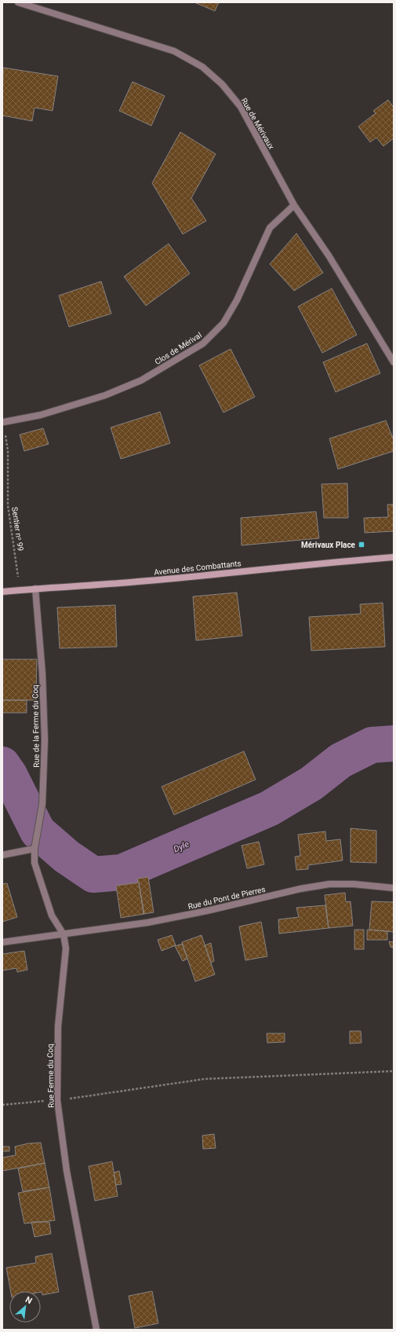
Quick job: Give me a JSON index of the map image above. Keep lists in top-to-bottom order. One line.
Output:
{"streets":{"main road":["Avenue des Combattants"],"street":["Rue de Mérivaux","Clos de Mérival","Rue de la Ferme du Coq","Rue du Pont de Pierres","Rue Ferme du Coq"],"path":["Sentier nᵒ 99"]},"crossings":[["Rue de Mérivaux","Clos de Mérival"],["Clos de Mérival","Sentier nᵒ 99"],["Avenue des Combattants","Rue de la Ferme du Coq"],["Rue de la Ferme du Coq","Rue Ferme du Coq"],["Rue du Pont de Pierres","Rue Ferme du Coq"]],"water":["Dyle"],"places":{"transit":["Mérivaux Place"]},"north":"top right"}
